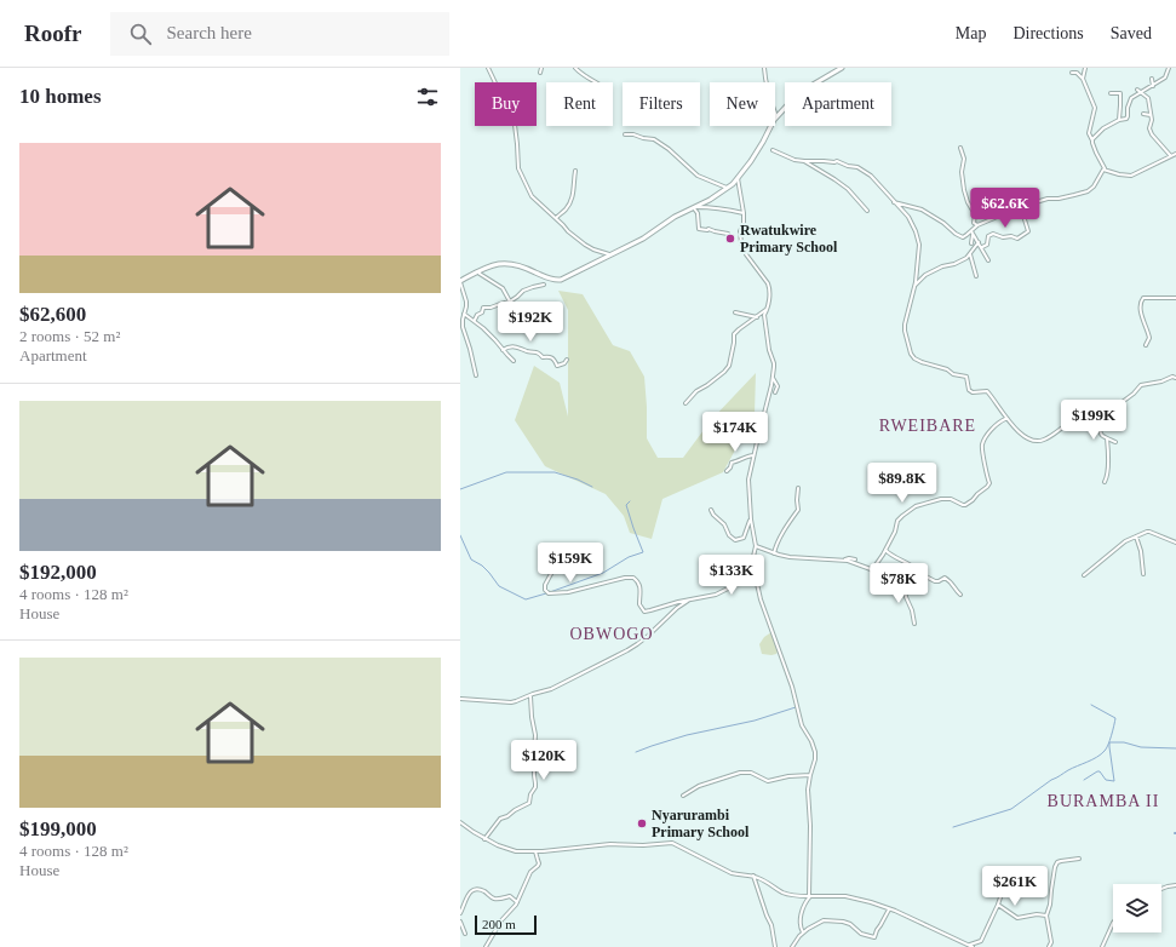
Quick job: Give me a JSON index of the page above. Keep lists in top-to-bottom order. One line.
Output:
{"districts":["RWEIBARE","OBWOGO","BURAMBA II"],"places":["Rwatukwire Primary School","Nyarurambi Primary School"],"scale_bar":"200 m","page":{"header":"Roofr","search":"Search here","nav":["Map","Directions","Saved"],"heading":"10 homes","chip":["Buy","Rent","Filters","New","Apartment"],"list":[{"name":"$62,600","note":"2 rooms · 52 m² · Apartment"},{"name":"$192,000","note":"4 rooms · 128 m² · House"},{"name":"$199,000","note":"4 rooms · 128 m² · House"}],"price":["$62.6K","$192K","$199K","$174K","$89.8K","$159K","$133K","$78K","$120K","$261K"],"scale":"200 m"}}
